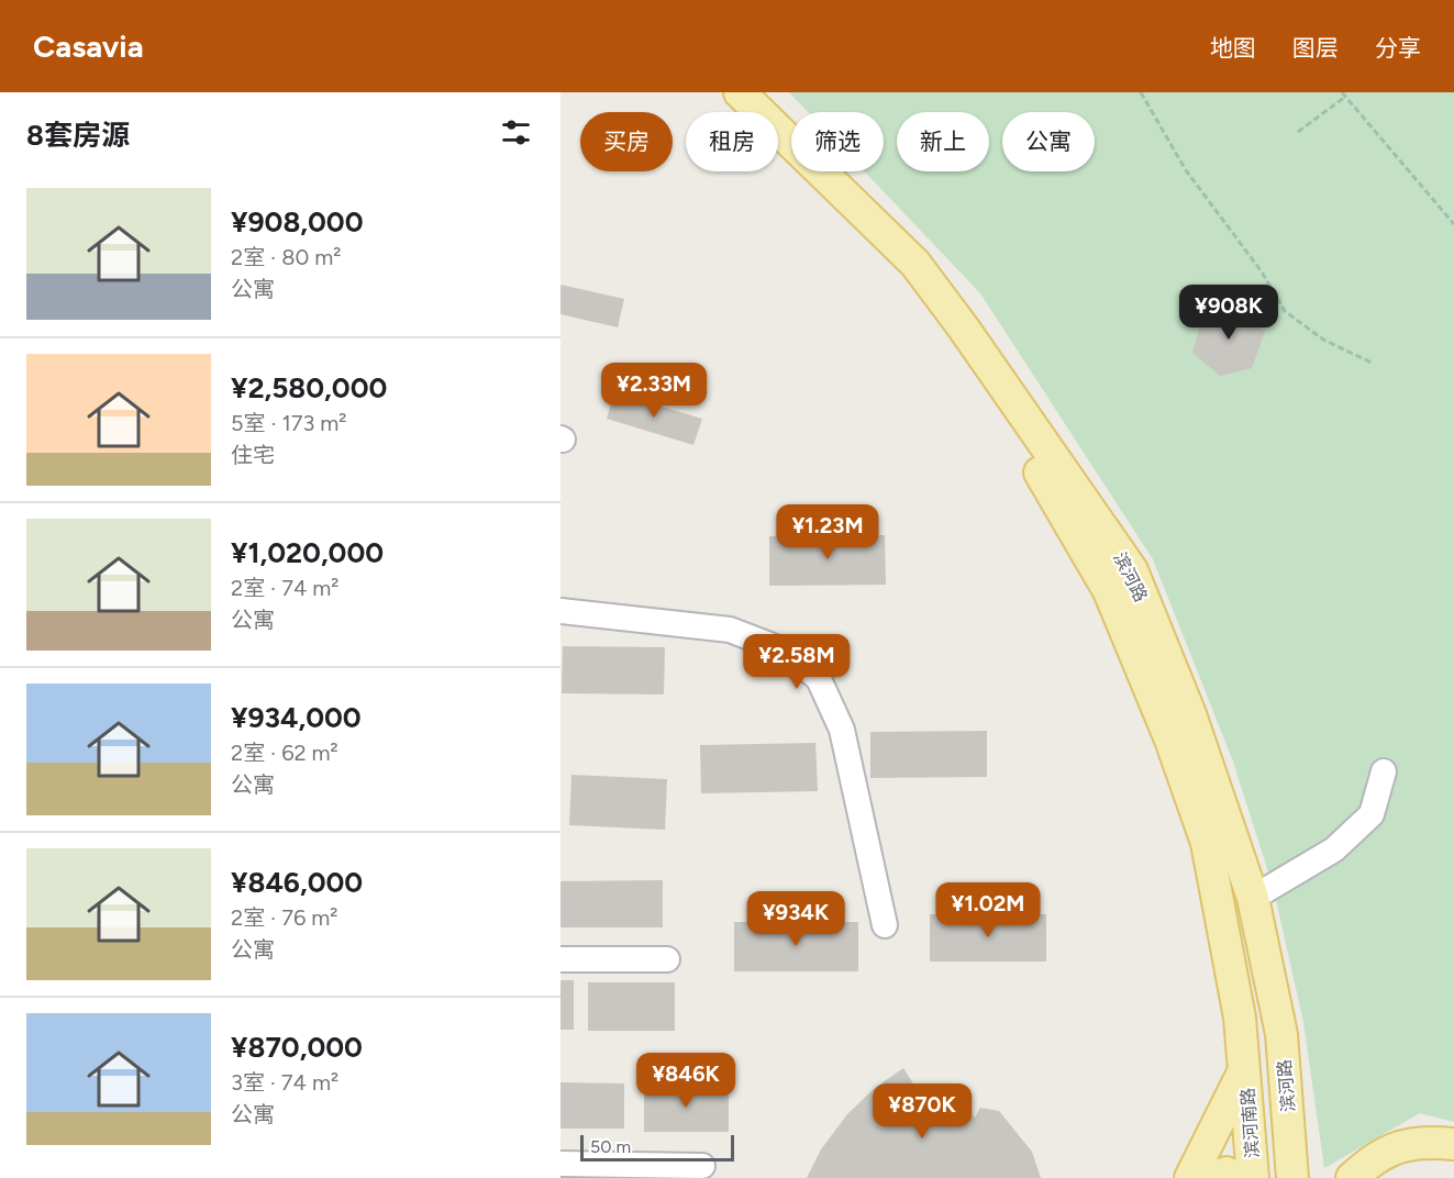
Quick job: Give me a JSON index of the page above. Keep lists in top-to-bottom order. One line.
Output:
{"streets":{"main road":["滨河路","滨河南路"]},"crossings":[["滨河路","滨河南路"]],"scale_bar":"50 m","page":{"header":"Casavia","nav":["地图","图层","分享"],"heading":"8套房源","chip":["买房","租房","筛选","新上","公寓"],"list":[{"name":"¥908,000","note":"2室 · 80 m² · 公寓"},{"name":"¥2,580,000","note":"5室 · 173 m² · 住宅"},{"name":"¥1,020,000","note":"2室 · 74 m² · 公寓"},{"name":"¥934,000","note":"2室 · 62 m² · 公寓"},{"name":"¥846,000","note":"2室 · 76 m² · 公寓"},{"name":"¥870,000","note":"3室 · 74 m² · 公寓"}],"price":["¥908K","¥2.33M","¥1.23M","¥2.58M","¥1.02M","¥934K","¥846K","¥870K"],"scale":"50 m"}}
